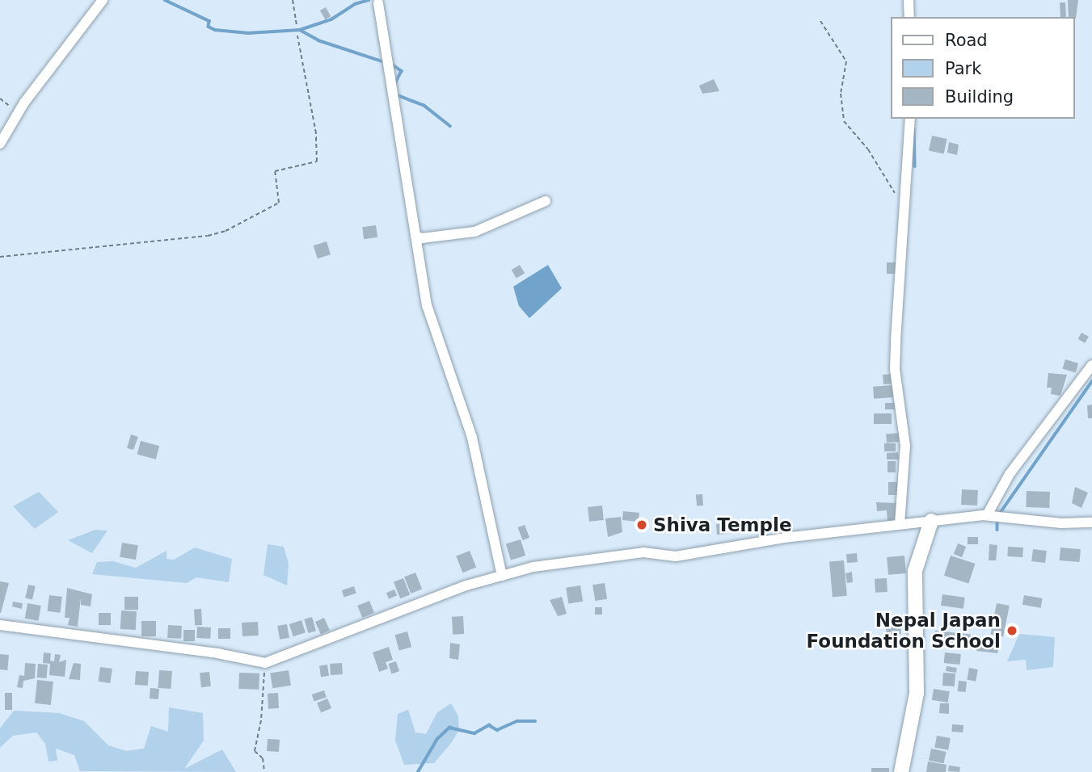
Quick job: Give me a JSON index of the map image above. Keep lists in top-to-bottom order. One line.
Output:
{"places":["Shiva Temple","Nepal Japan Foundation School"],"legend":["Road","Park","Building"]}
